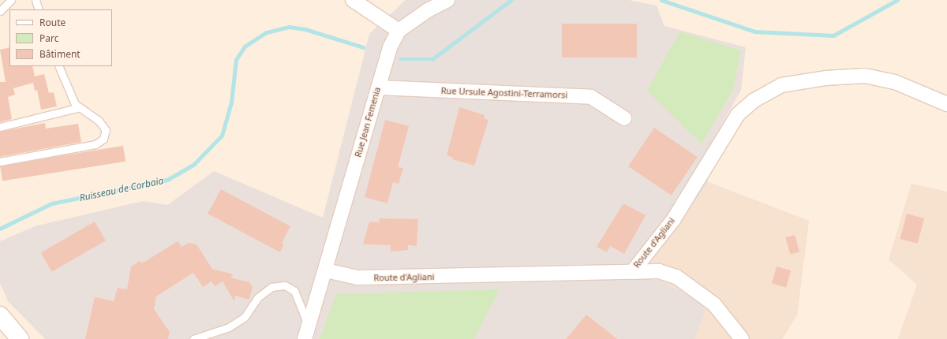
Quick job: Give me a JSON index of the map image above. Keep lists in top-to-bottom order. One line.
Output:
{"streets":{"street":["Rue Ursule Agostini-Terramorsi","Rue Jean Femenia","Route d'Agliani"]},"crossings":[["Rue Ursule Agostini-Terramorsi","Rue Jean Femenia"],["Rue Jean Femenia","Route d'Agliani"]],"water":["Ruisseau de Corbaia"],"legend":["Route","Parc","Bâtiment"]}
